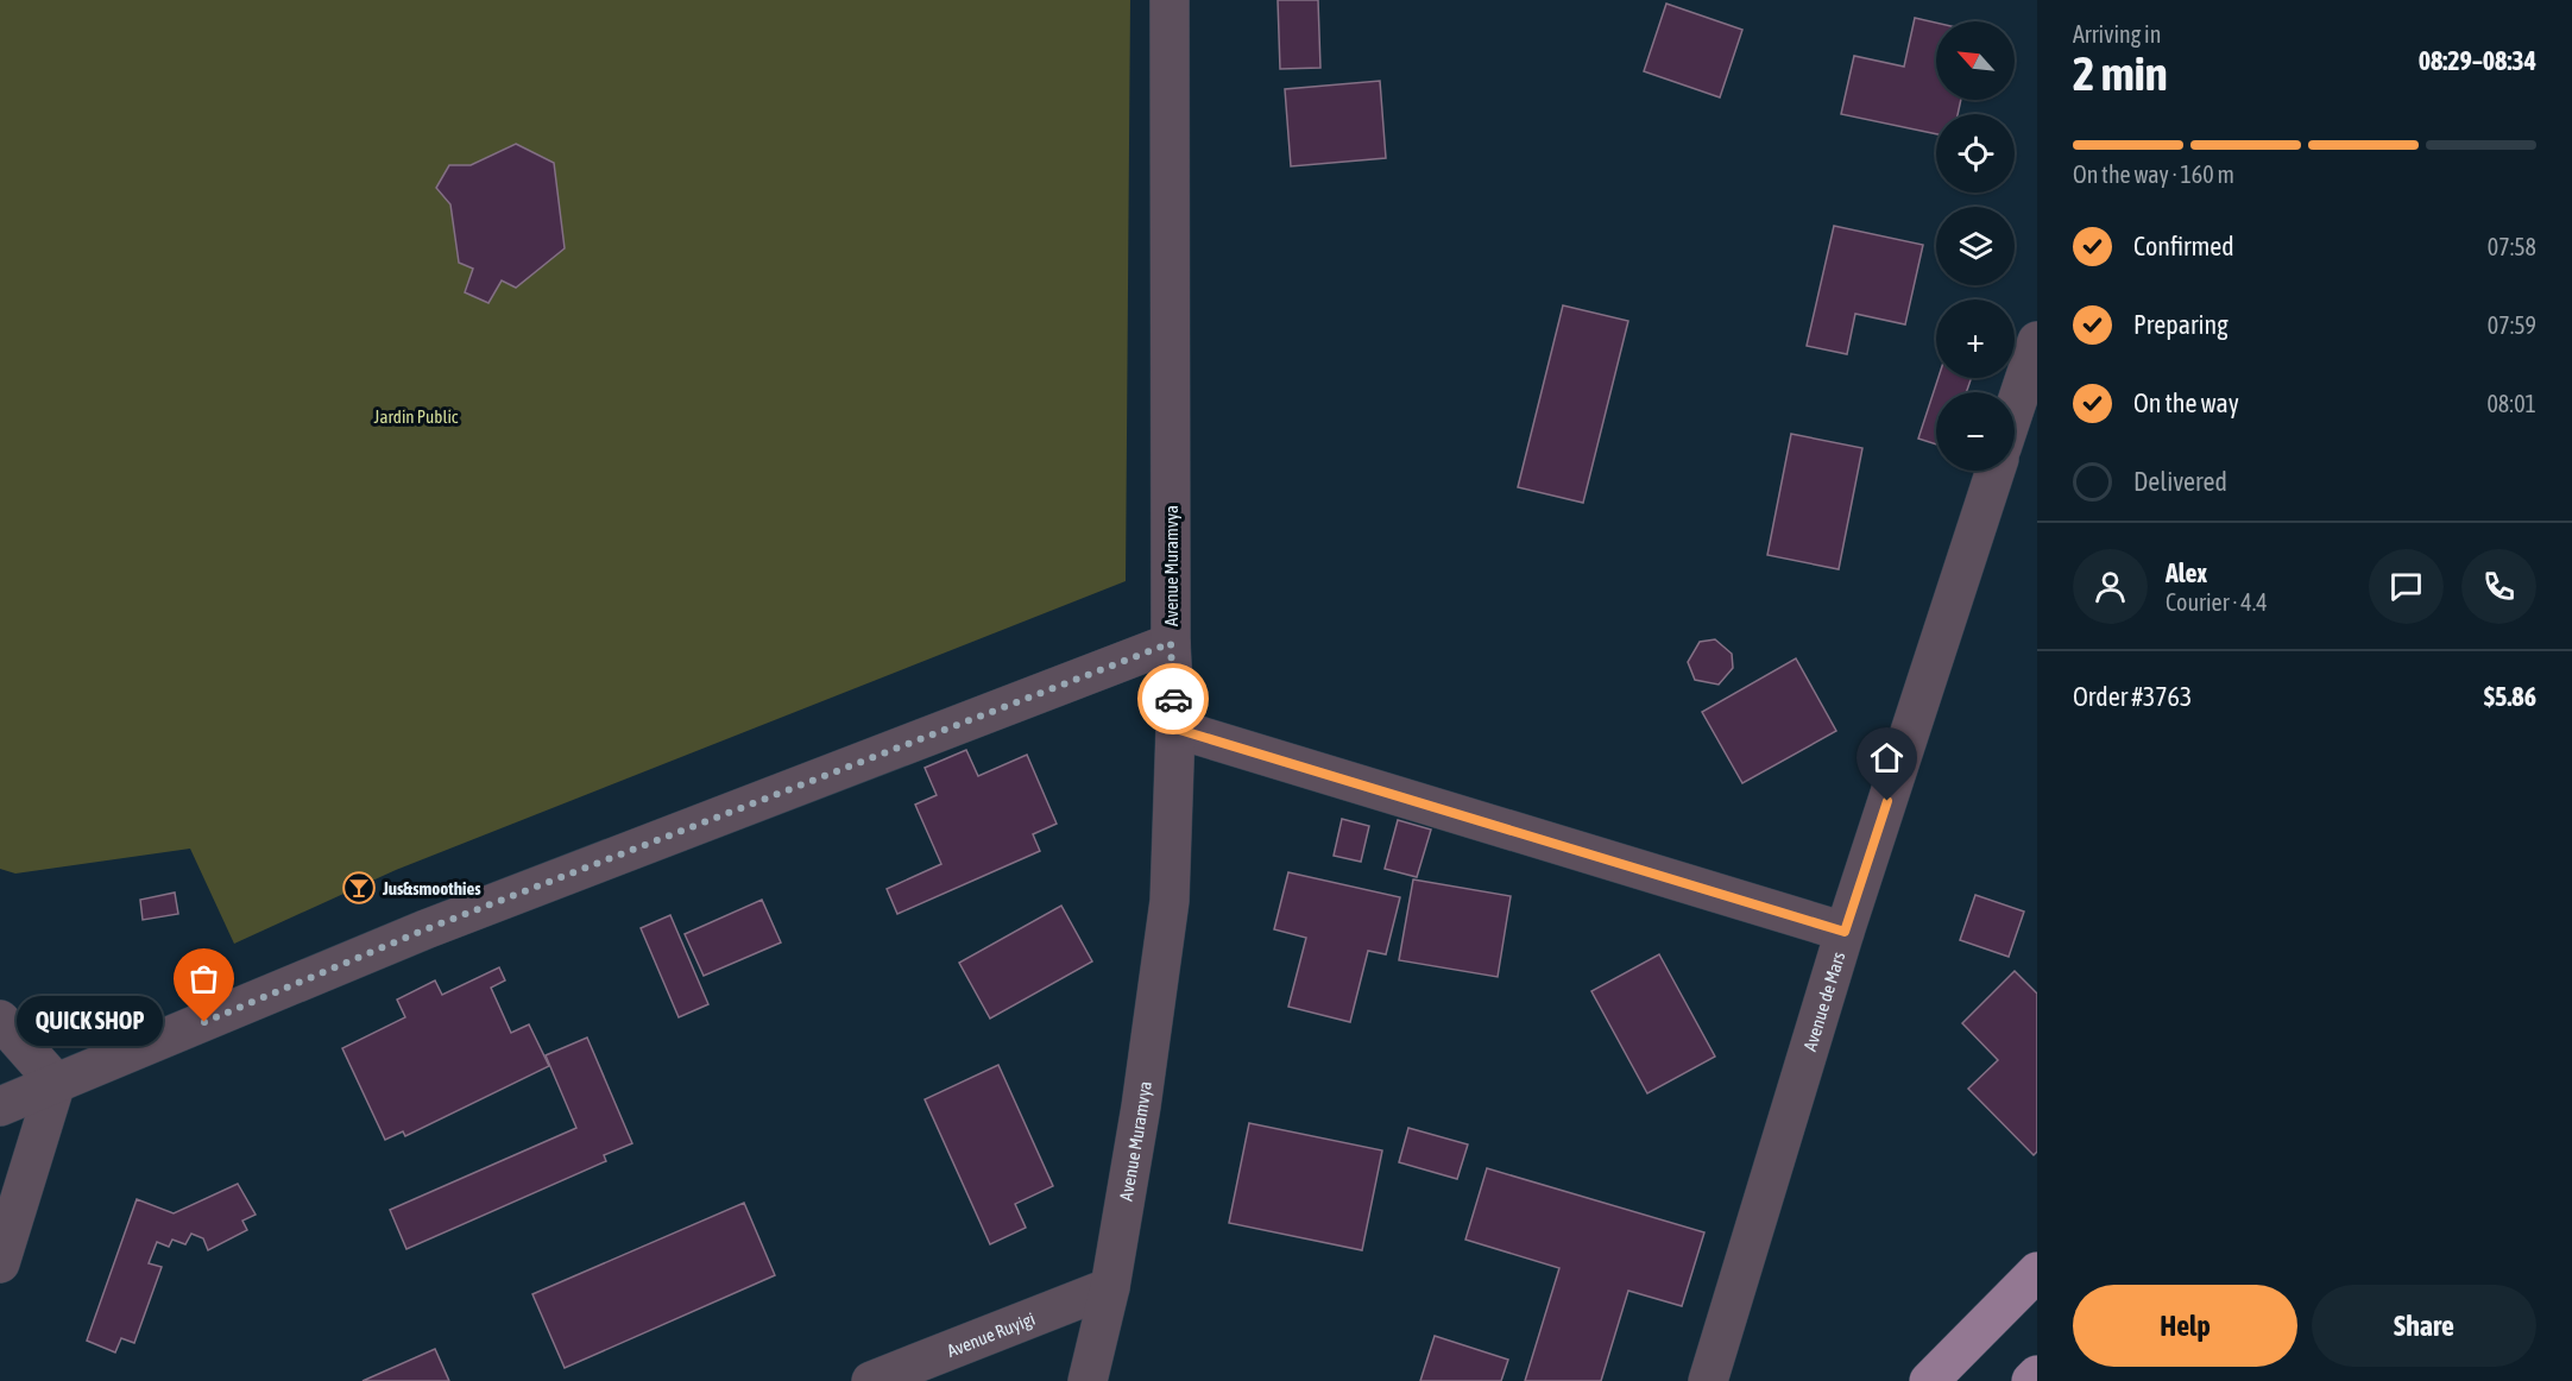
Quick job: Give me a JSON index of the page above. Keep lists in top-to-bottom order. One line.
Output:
{"streets":{"street":["Avenue Muramvya","Avenue de Mars","Avenue Ruyigi"]},"crossings":[["Avenue Muramvya","Avenue Ruyigi"]],"parks":["Jardin Public"],"places":{"bar":["Jus&smoothies"],"other":["QUICK SHOP"]},"north":"top left","page":{"heading":["2 min","Arriving in","08:29–08:34"],"panel":["Alex","Courier · 4.4","Order #3763","$5.86"],"map_buttons":["+","−"],"bar":"On the way · 160 m","list":[["Confirmed","07:58"],["Preparing","07:59"],["On the way","08:01"],"Delivered"],"bubble":"QUICK SHOP","buttons":["Help","Share"]}}
